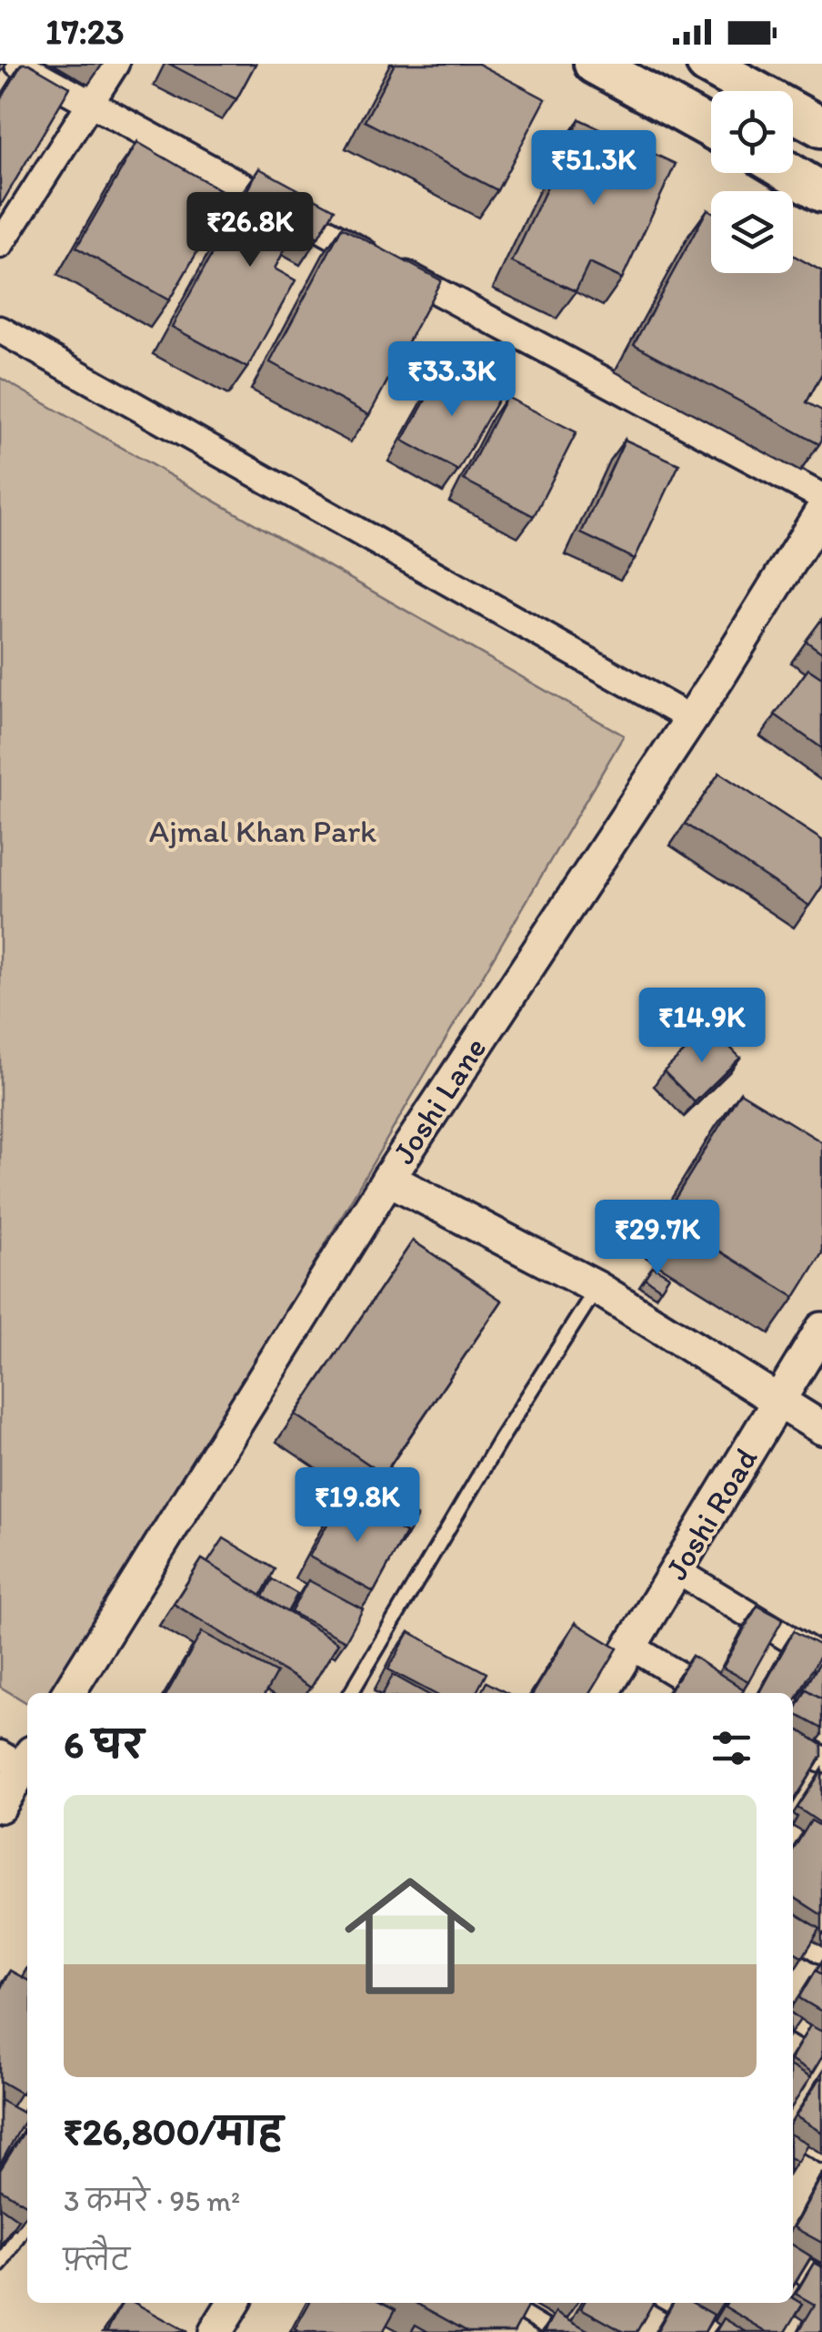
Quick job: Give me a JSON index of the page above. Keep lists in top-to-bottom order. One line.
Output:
{"streets":{"street":["Joshi Lane","Joshi Road"]},"parks":["Ajmal Khan Park"],"page":{"status":"17:23","price":["₹51.3K","₹26.8K","₹33.3K","₹14.9K","₹29.7K","₹19.8K"],"heading":"6 घर","list":[{"name":"₹26,800/माह","note":"3 कमरे · 95 m² · फ़्लैट"}]}}
